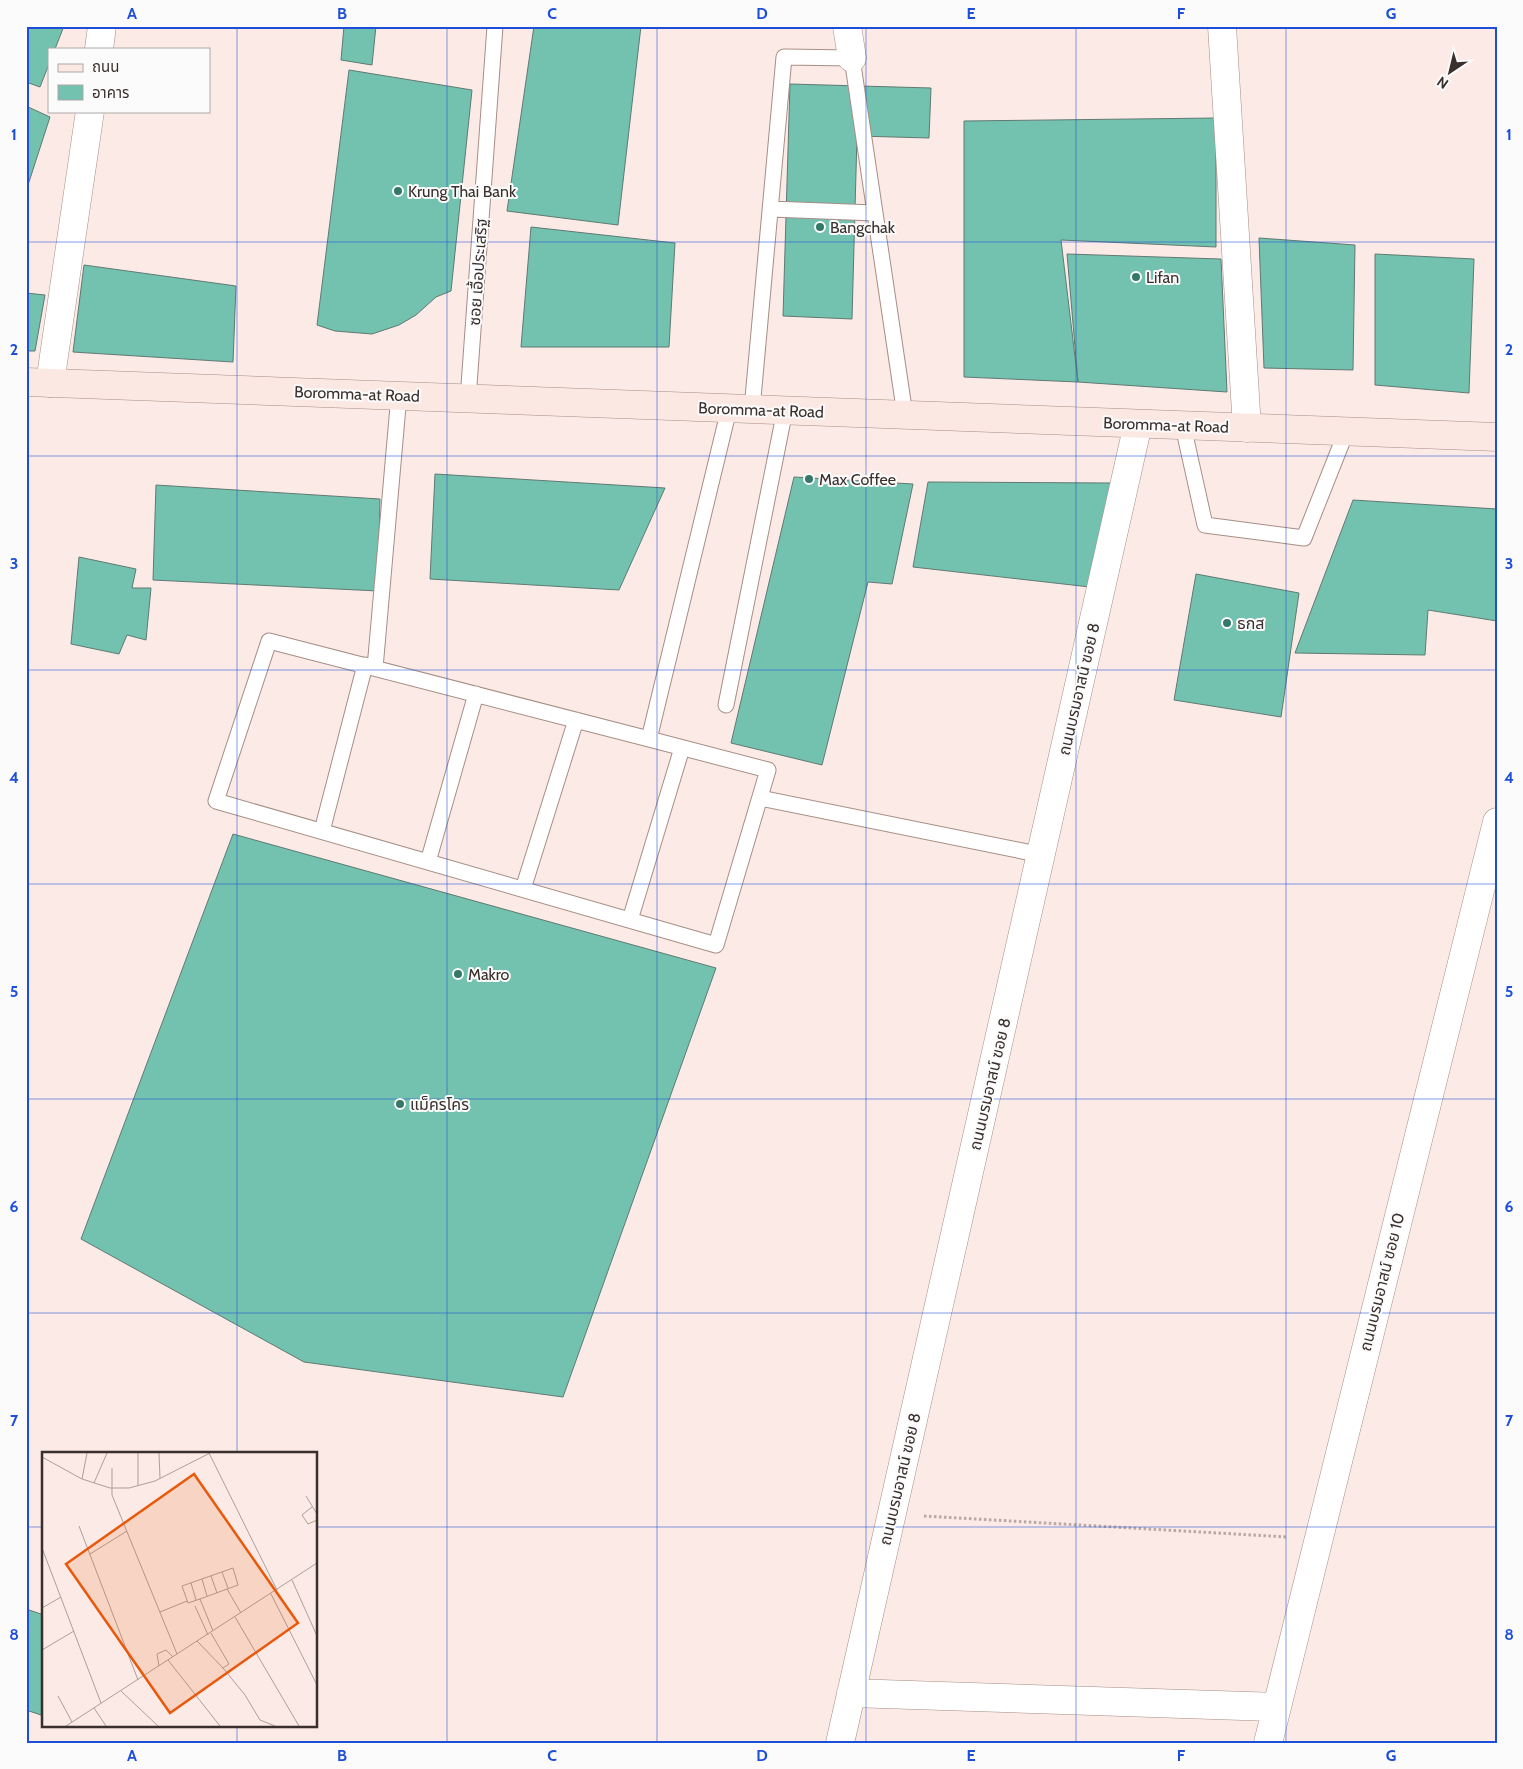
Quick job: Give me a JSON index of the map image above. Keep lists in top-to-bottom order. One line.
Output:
{"streets":{"main road":["Boromma-at Road"],"street":["ถนนบรมอาสน์ ฃอย 8","ถนนบรมอาสน์ ฃอย 10"],"lane":["ซอย เอื้อประเสริฐ"]},"crossings":[["ซอย เอื้อประเสริฐ","Boromma-at Road"],["Boromma-at Road","ถนนบรมอาสน์ ฃอย 8"]],"places":["Krung Thai Bank","Bangchak","Lifan","Max Coffee","ธกส","Makro","แม็ครโคร"],"legend":["ถนน","อาคาร"],"north":"bottom left","grid":{"columns":["A","B","C","D","E","F","G"],"rows":["1","2","3","4","5","6","7","8"]}}
